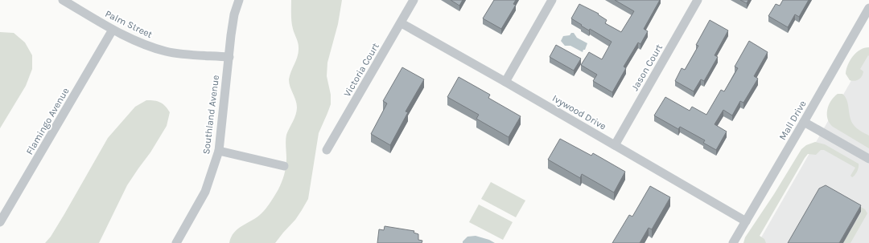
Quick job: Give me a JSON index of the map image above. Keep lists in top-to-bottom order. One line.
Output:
{"streets":{"street":["Palm Street","Jason Court","Victoria Court","Ivywood Drive","Southland Avenue","Mall Drive","Flamingo Avenue"]},"crossings":[["Palm Street","Southland Avenue"],["Palm Street","Flamingo Avenue"],["Jason Court","Ivywood Drive"],["Victoria Court","Ivywood Drive"],["Ivywood Drive","Mall Drive"]]}
